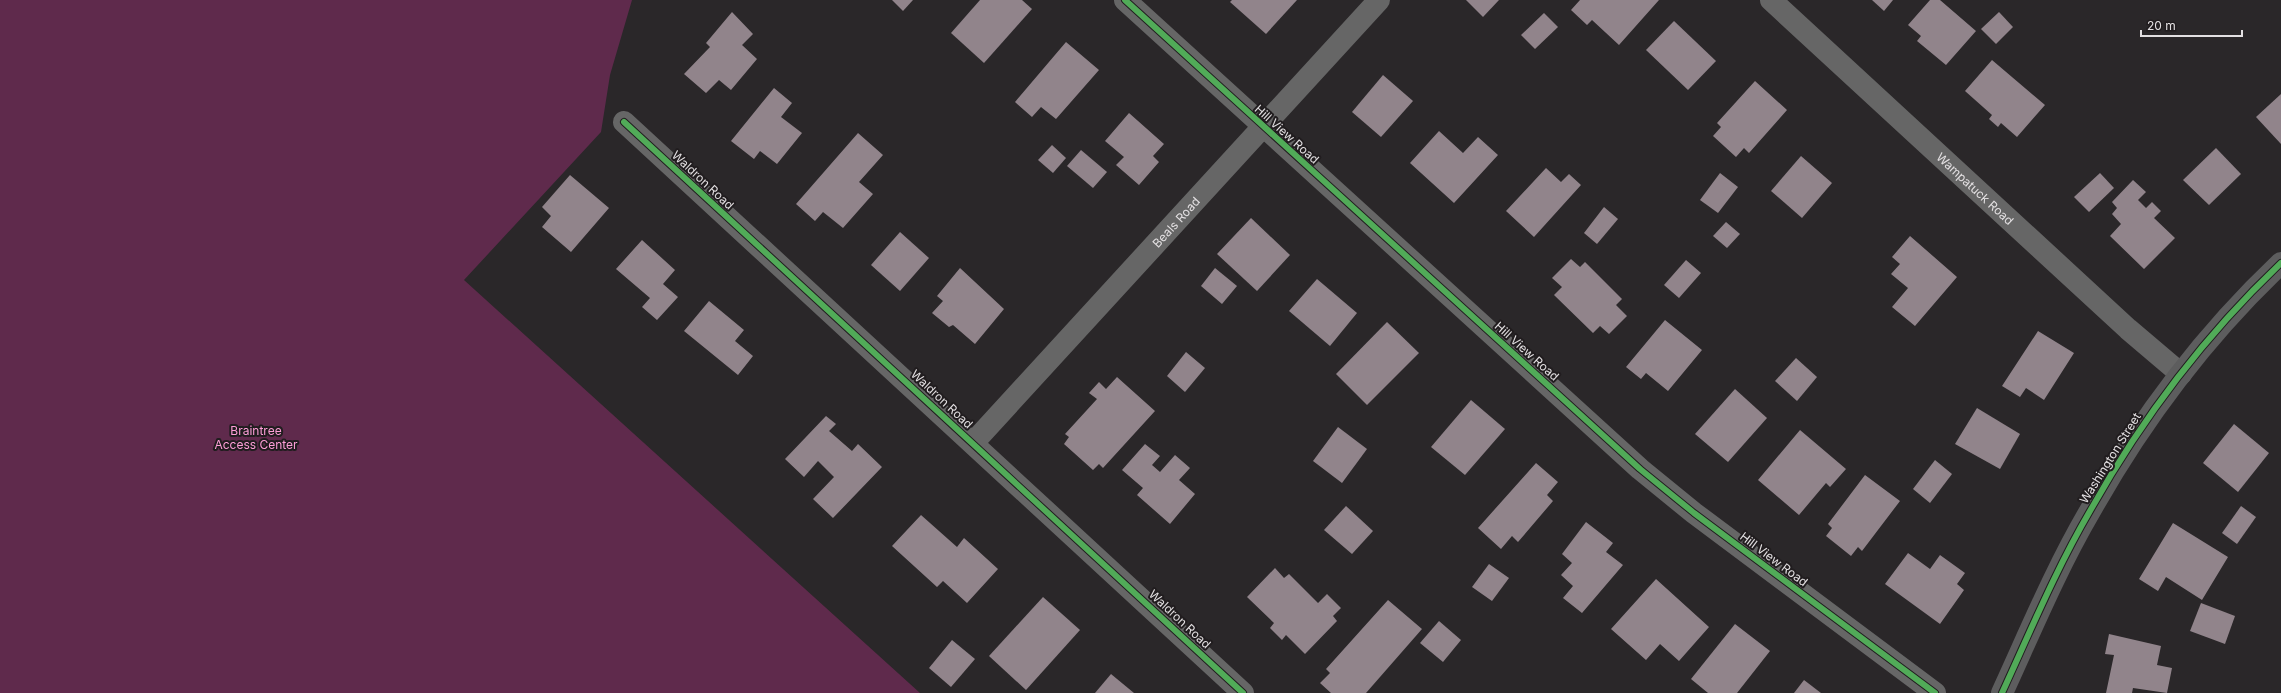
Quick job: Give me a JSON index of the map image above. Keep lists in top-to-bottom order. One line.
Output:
{"streets":{"main road":["Washington Street"],"street":["Hill View Road","Waldron Road","Wampatuck Road","Beals Road"]},"crossings":[["Hill View Road","Beals Road"],["Waldron Road","Beals Road"],["Wampatuck Road","Washington Street"]],"parks":["Braintree Access Center"],"scale_bar":"20 m"}
